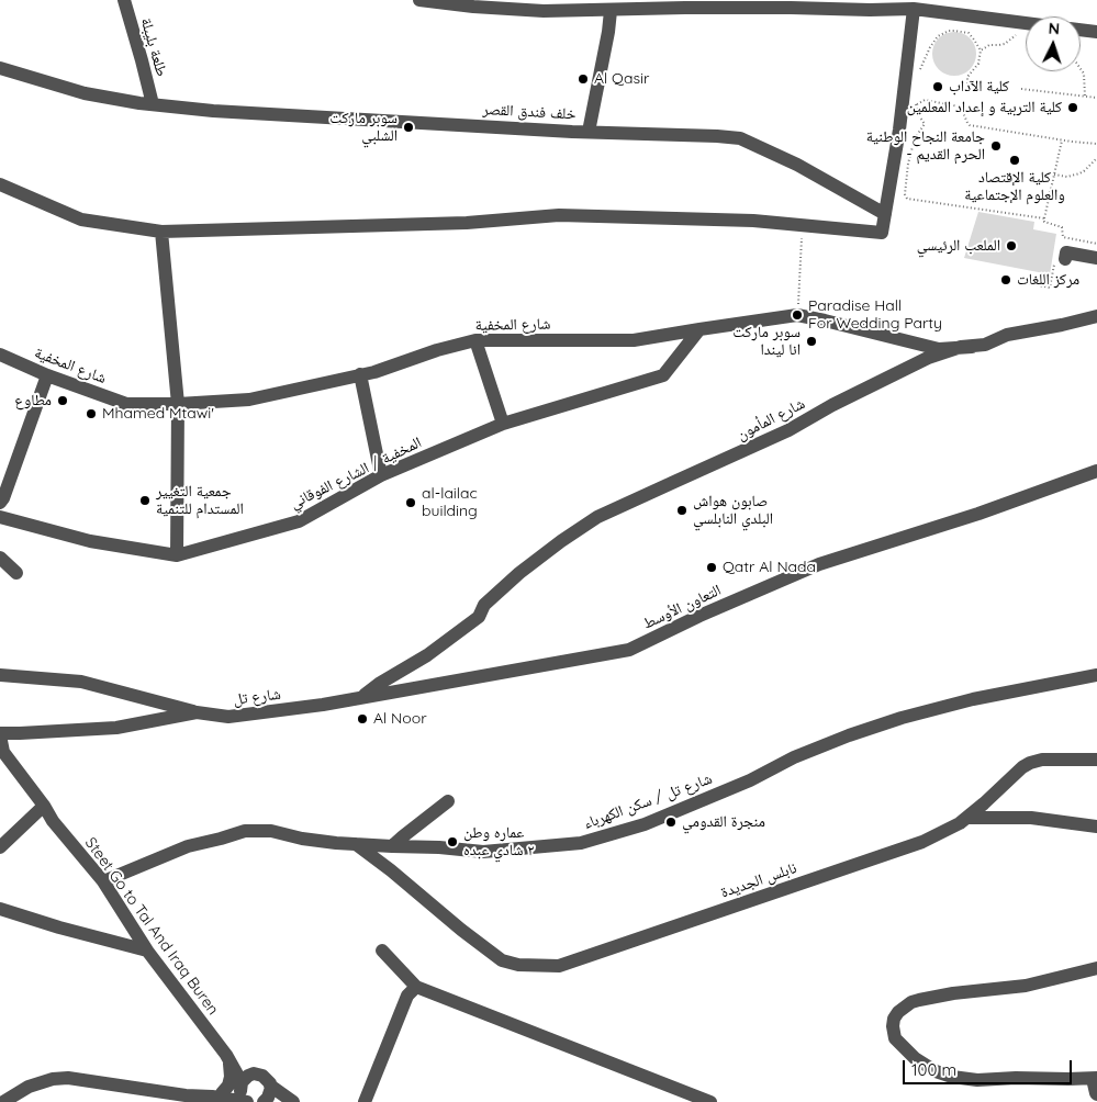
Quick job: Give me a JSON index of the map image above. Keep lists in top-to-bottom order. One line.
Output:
{"streets":{"street":["طلعة بليبلة","خلف فندق القصر","شارع المخفية","شارع المأمون","المخفية / الشارع الفوقاني","التعاون الأوسط","شارع تل","شارع تل / سكن الكهرباء","نابلس الجديدة","Steet Go to Tal And Iraq Buren"]},"crossings":[["طلعة بليبلة","خلف فندق القصر"],["شارع المخفية","شارع المأمون"],["شارع المخفية","المخفية / الشارع الفوقاني"],["شارع المأمون","شارع تل"],["التعاون الأوسط","شارع تل"],["شارع تل","Steet Go to Tal And Iraq Buren"],["شارع تل / سكن الكهرباء","نابلس الجديدة"],["شارع تل / سكن الكهرباء","Steet Go to Tal And Iraq Buren"]],"places":["Al Qasir","كلية الآداب","كلية التربية و إعداد المعلمين","سوبر ماركت الشلبي","جامعة النجاح الوطنية - الحرم القديم","كلية الإقتصاد والعلوم الإجتماعية","الملعب الرئيسي","مركز اللغات","Paradise Hall For Wedding Party","سوبر ماركت انا ليندا","مطاوع","Mhamed Mtawi'","جمعية التغيير المستدام للتنمية","al-lailac building","صابون هواش البلدي النابلسي","Qatr Al Nada","Al Noor","منجرة القدومي","عماره وطن ٢ شادي عبده"],"scale_bar":"100 m","north":"top"}
